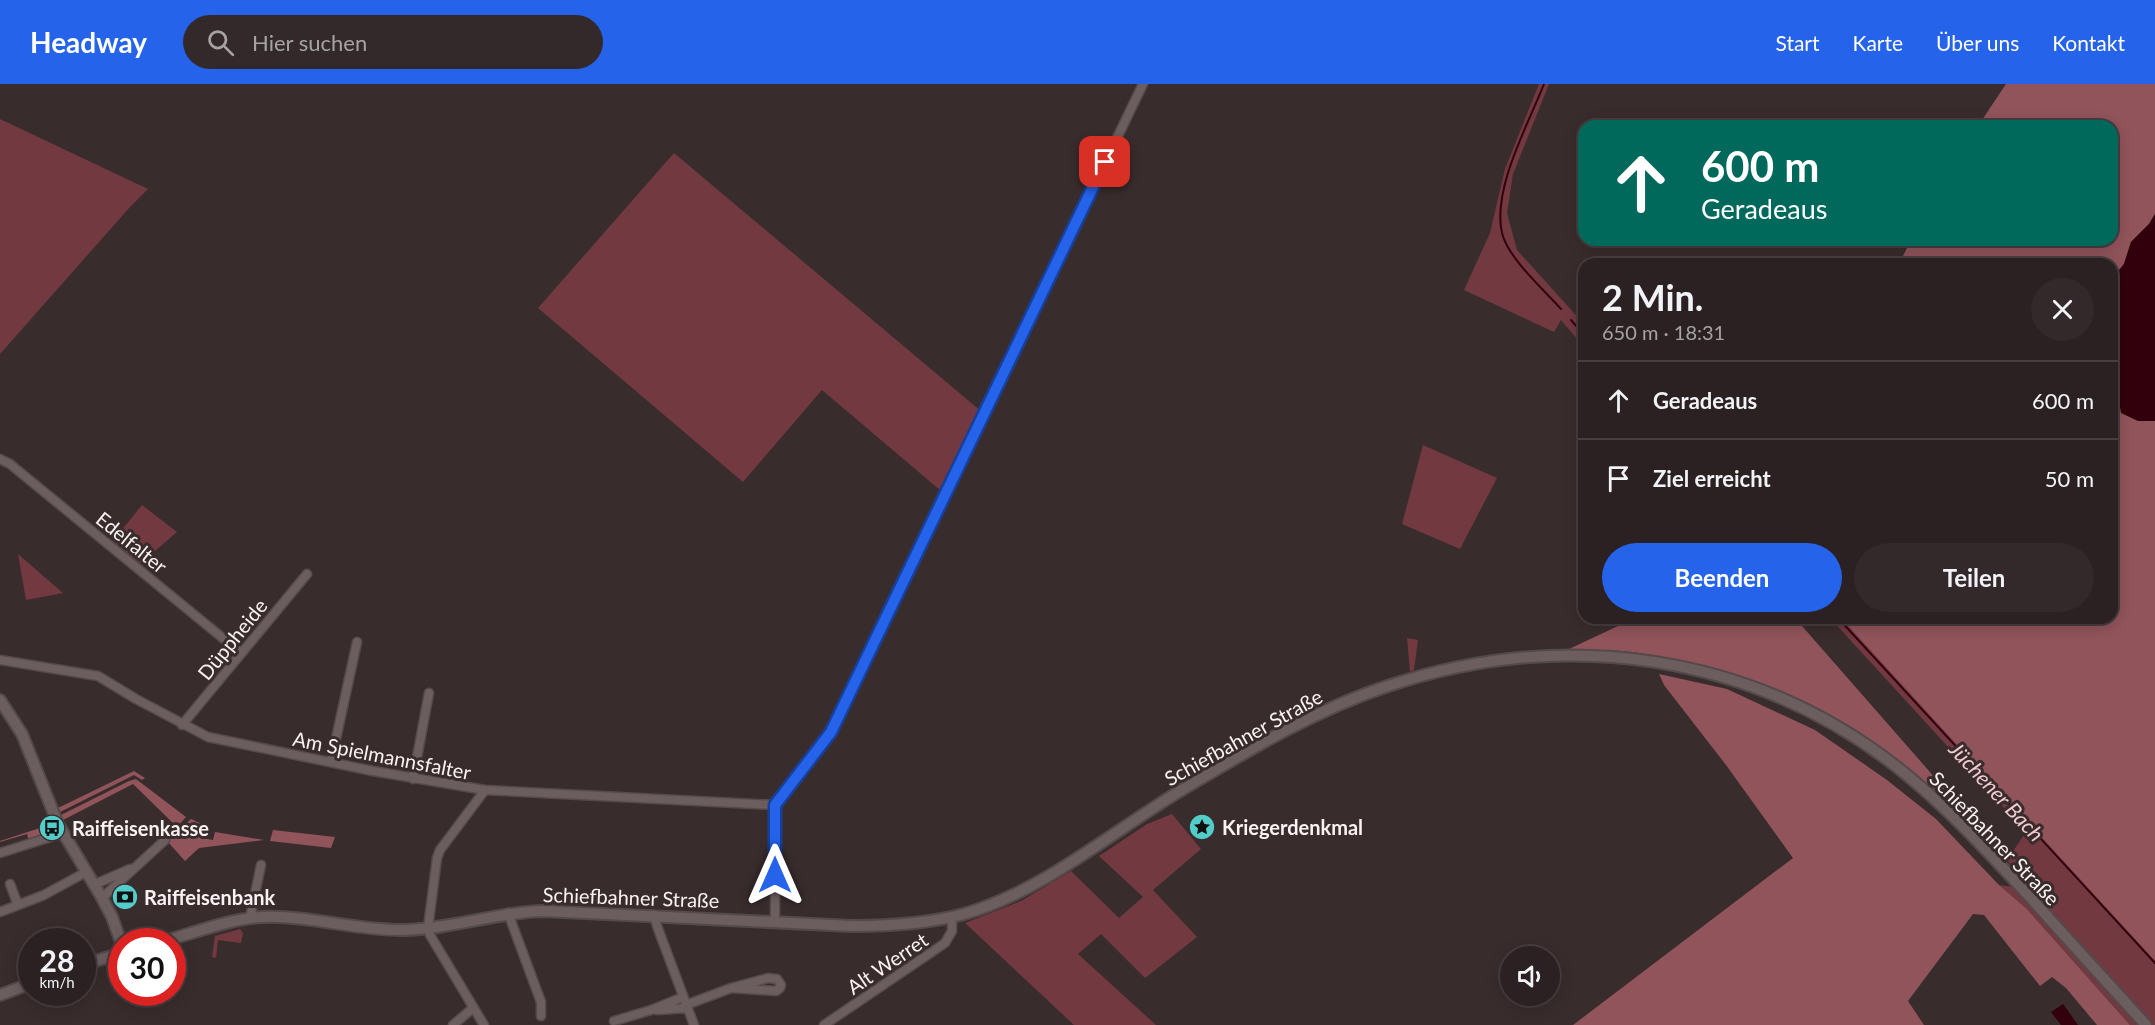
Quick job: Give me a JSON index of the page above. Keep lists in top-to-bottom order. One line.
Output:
{"streets":{"street":["Edelfalter","Düppheide","Schiefbahner Straße","Am Spielmannsfalter","Alt Werret"]},"crossings":[["Edelfalter","Düppheide"],["Düppheide","Am Spielmannsfalter"],["Schiefbahner Straße","Alt Werret"]],"water":["Jüchener Bach"],"places":{"place":["Kriegerdenkmal"],"bus stop":["Raiffeisenkasse"],"bank":["Raiffeisenbank"]},"page":{"header":"Headway","search":"Hier suchen","nav":["Start","Karte","Über uns","Kontakt"],"turn":["600 m","Geradeaus"],"heading":["2 Min.","650 m · 18:31"],"list":[{"name":"Geradeaus","value":"600 m"},{"name":"Ziel erreicht","value":"50 m"}],"buttons":["Beenden","Teilen"],"speed":"28 km/h","limit":"30"}}
